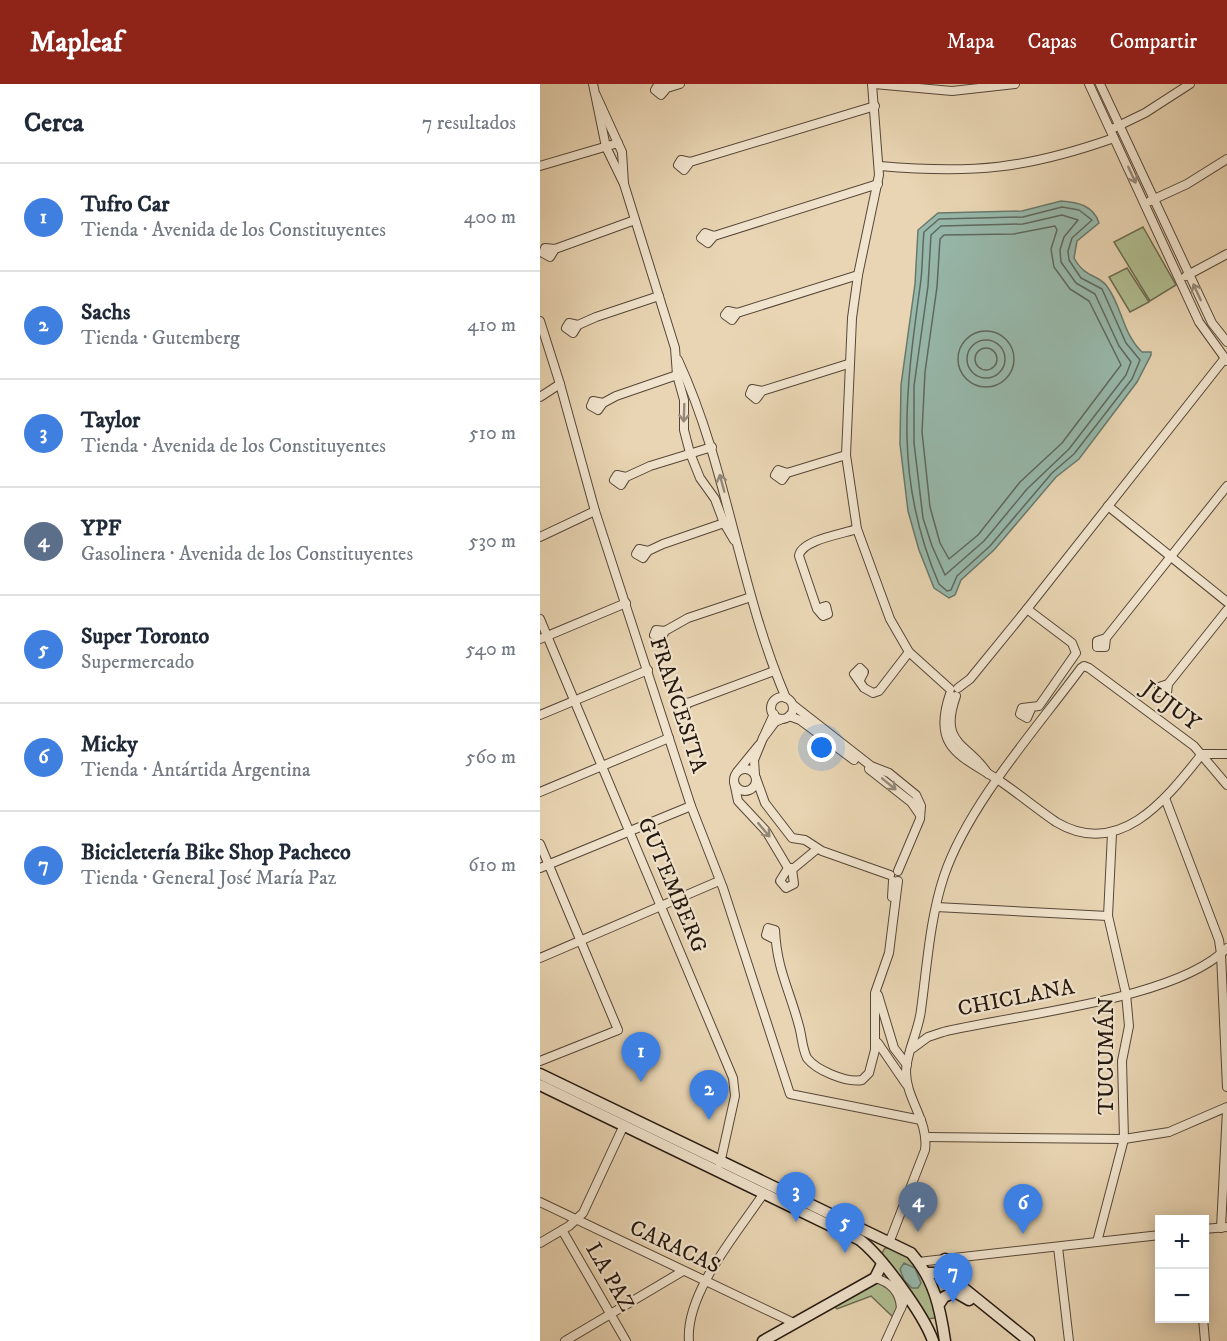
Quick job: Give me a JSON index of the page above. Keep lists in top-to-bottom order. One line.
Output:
{"streets":{"street":["FRANCESITA","JUJUY","GUTEMBERG","CHICLANA","TUCUMÁN","CARACAS","LA PAZ"]},"crossings":[["CHICLANA","TUCUMÁN"]],"page":{"header":"Mapleaf","nav":["Mapa","Capas","Compartir"],"heading":["Cerca","7 resultados"],"list":[{"mark":"1","name":"Tufro Car","note":"Tienda · Avenida de los Constituyentes","value":"400 m"},{"mark":"2","name":"Sachs","note":"Tienda · Gutemberg","value":"410 m"},{"mark":"3","name":"Taylor","note":"Tienda · Avenida de los Constituyentes","value":"510 m"},{"mark":"4","name":"YPF","note":"Gasolinera · Avenida de los Constituyentes","value":"530 m"},{"mark":"5","name":"Super Toronto","note":"Supermercado","value":"540 m"},{"mark":"6","name":"Micky","note":"Tienda · Antártida Argentina","value":"560 m"},{"mark":"7","name":"Bicicletería Bike Shop Pacheco","note":"Tienda · General José María Paz","value":"610 m"}],"pins":["1","2","3","4","6","5","7"],"map_buttons":["+","−"]}}
